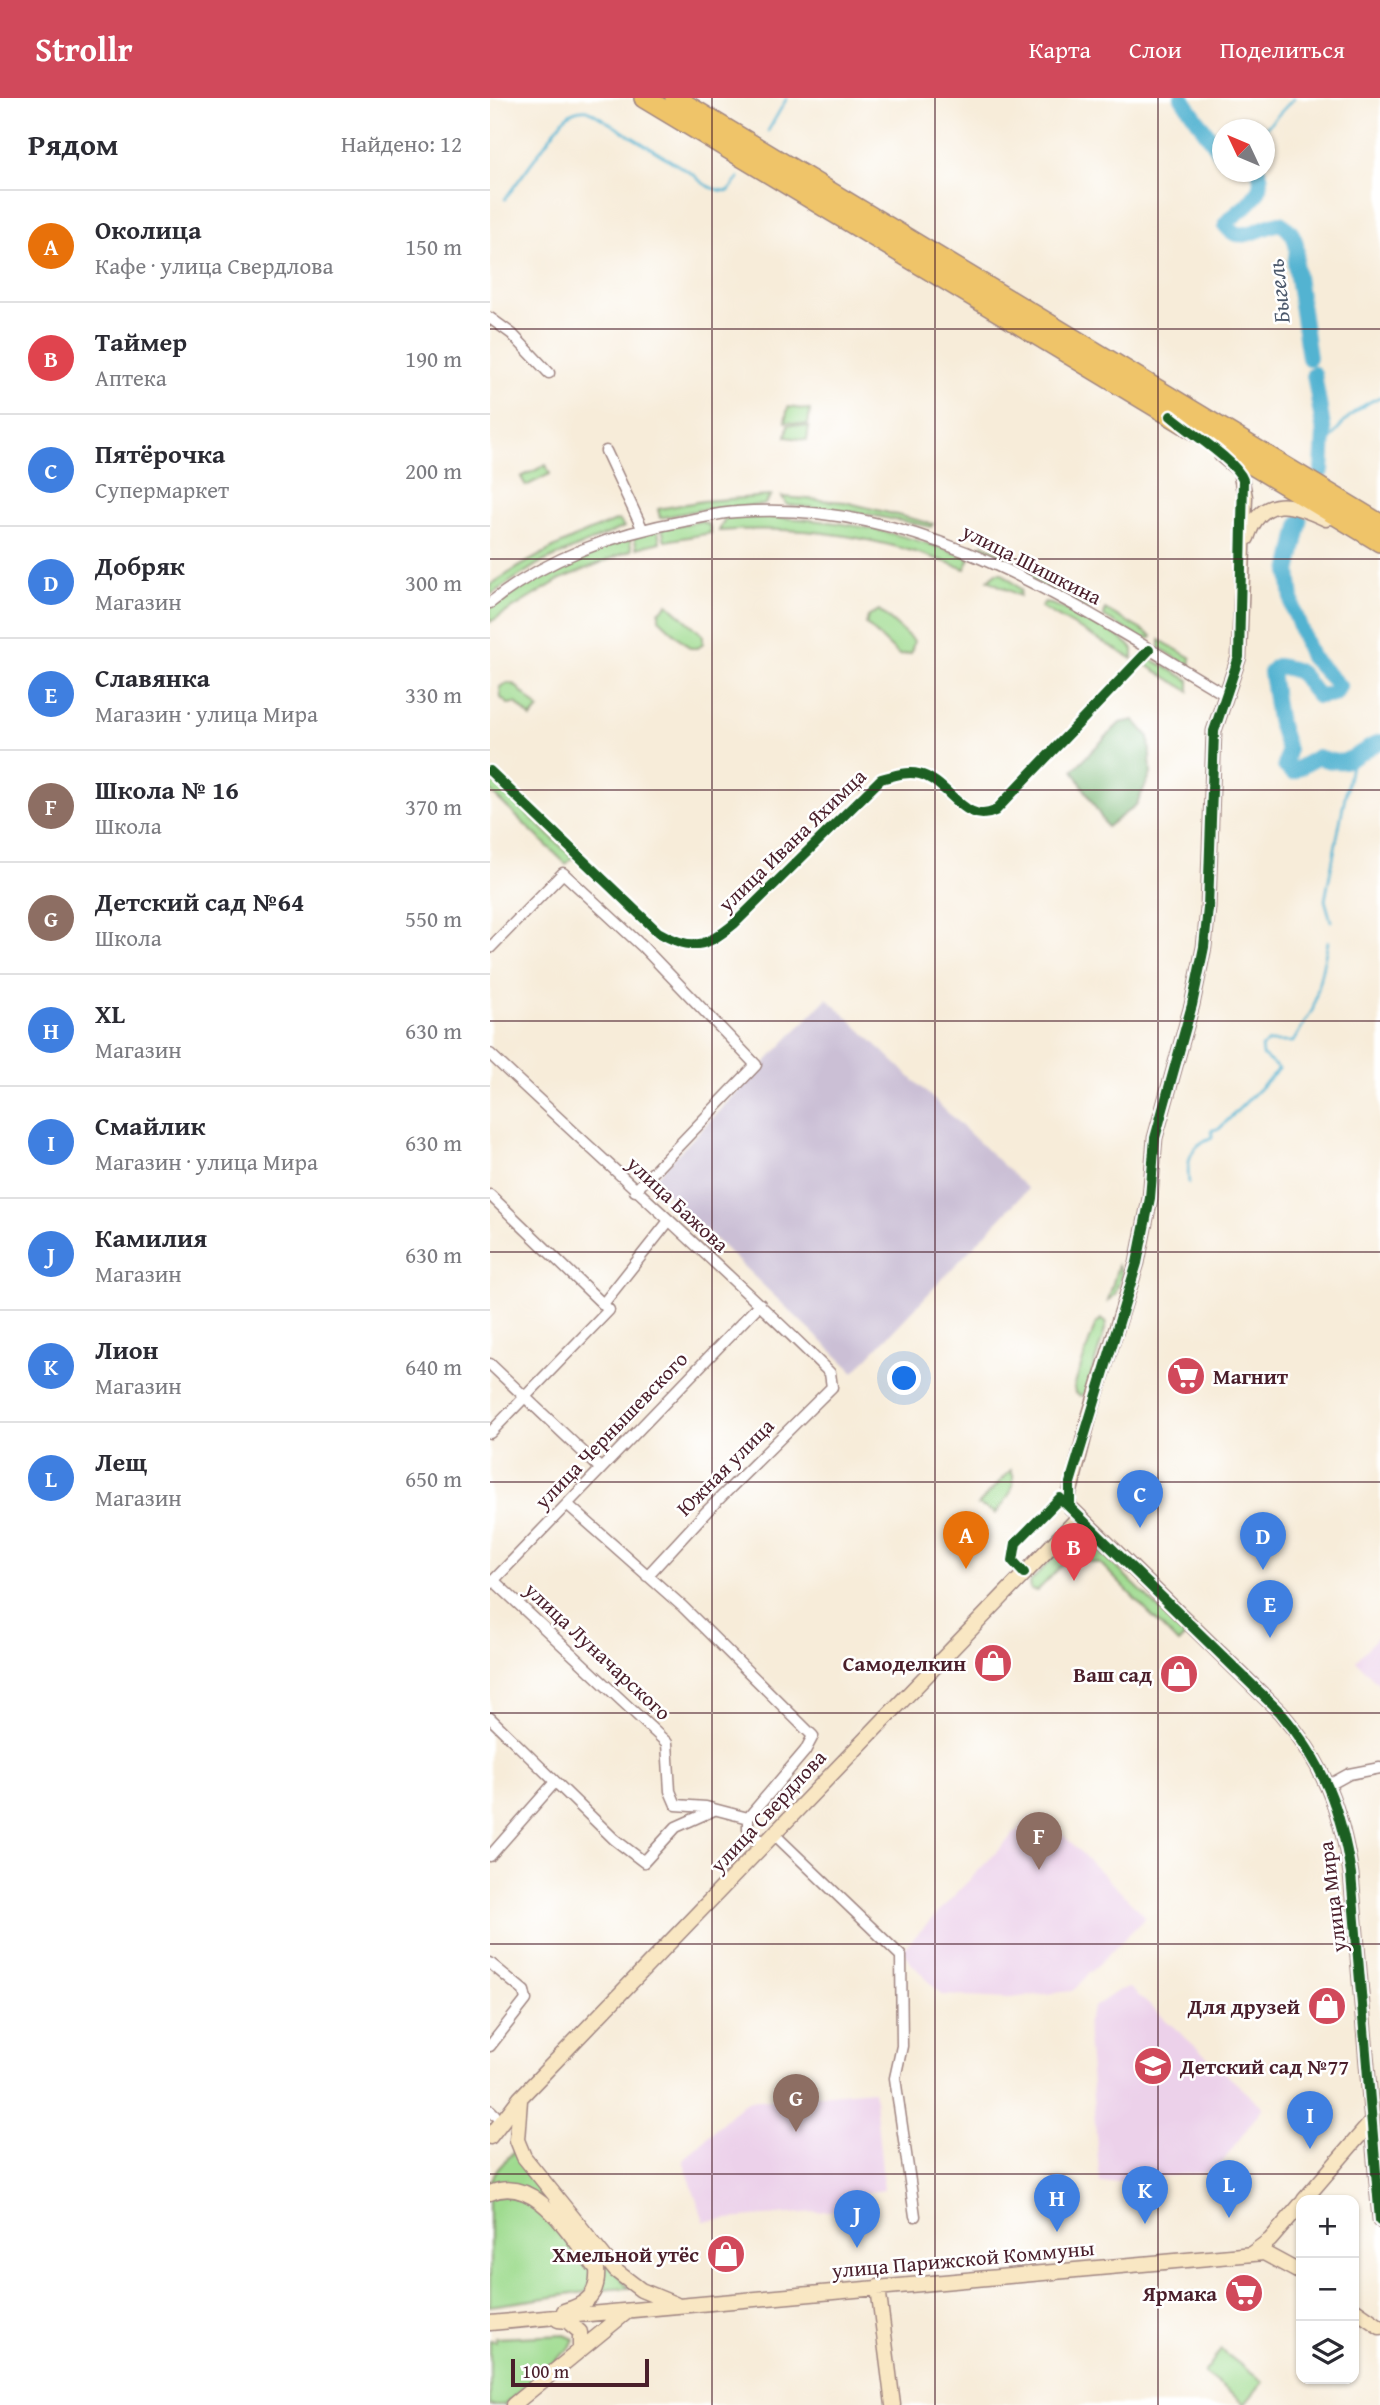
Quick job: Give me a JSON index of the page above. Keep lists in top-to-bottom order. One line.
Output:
{"streets":{"street":["улица Шишкина","улица Ивана Яхимца","улица Бажова","улица Чернышевского","Южная улица","улица Луначарского","улица Свердлова","улица Мира","улица Парижской Коммуны"]},"crossings":[["улица Шишкина","улица Ивана Яхимца"],["улица Бажова","улица Чернышевского"],["улица Бажова","Южная улица"],["улица Чернышевского","улица Луначарского"],["улица Свердлова","улица Мира"]],"water":["Быгель"],"places":{"supermarket":["Магнит","Ярмака"],"shop":["Самоделкин","Ваш сад","Для друзей","Хмельной утёс"],"school or university":["Детский сад №77"]},"scale_bar":"100 m","north":"top left","page":{"header":"Strollr","nav":["Карта","Слои","Поделиться"],"heading":["Рядом","Найдено: 12"],"list":[{"mark":"A","name":"Околица","note":"Кафе · улица Свердлова","value":"150 m"},{"mark":"B","name":"Таймер","note":"Аптека","value":"190 m"},{"mark":"C","name":"Пятёрочка","note":"Супермаркет","value":"200 m"},{"mark":"D","name":"Добряк","note":"Магазин","value":"300 m"},{"mark":"E","name":"Славянка","note":"Магазин · улица Мира","value":"330 m"},{"mark":"F","name":"Школа № 16","note":"Школа","value":"370 m"},{"mark":"G","name":"Детский сад №64","note":"Школа","value":"550 m"},{"mark":"H","name":"XL","note":"Магазин","value":"630 m"},{"mark":"I","name":"Смайлик","note":"Магазин · улица Мира","value":"630 m"},{"mark":"J","name":"Камилия","note":"Магазин","value":"630 m"},{"mark":"K","name":"Лион","note":"Магазин","value":"640 m"},{"mark":"L","name":"Лещ","note":"Магазин","value":"650 m"}],"pins":["C","A","D","B","E","F","G","I","L","K","H","J"],"map_buttons":["+","−"],"scale":"100 m"}}
